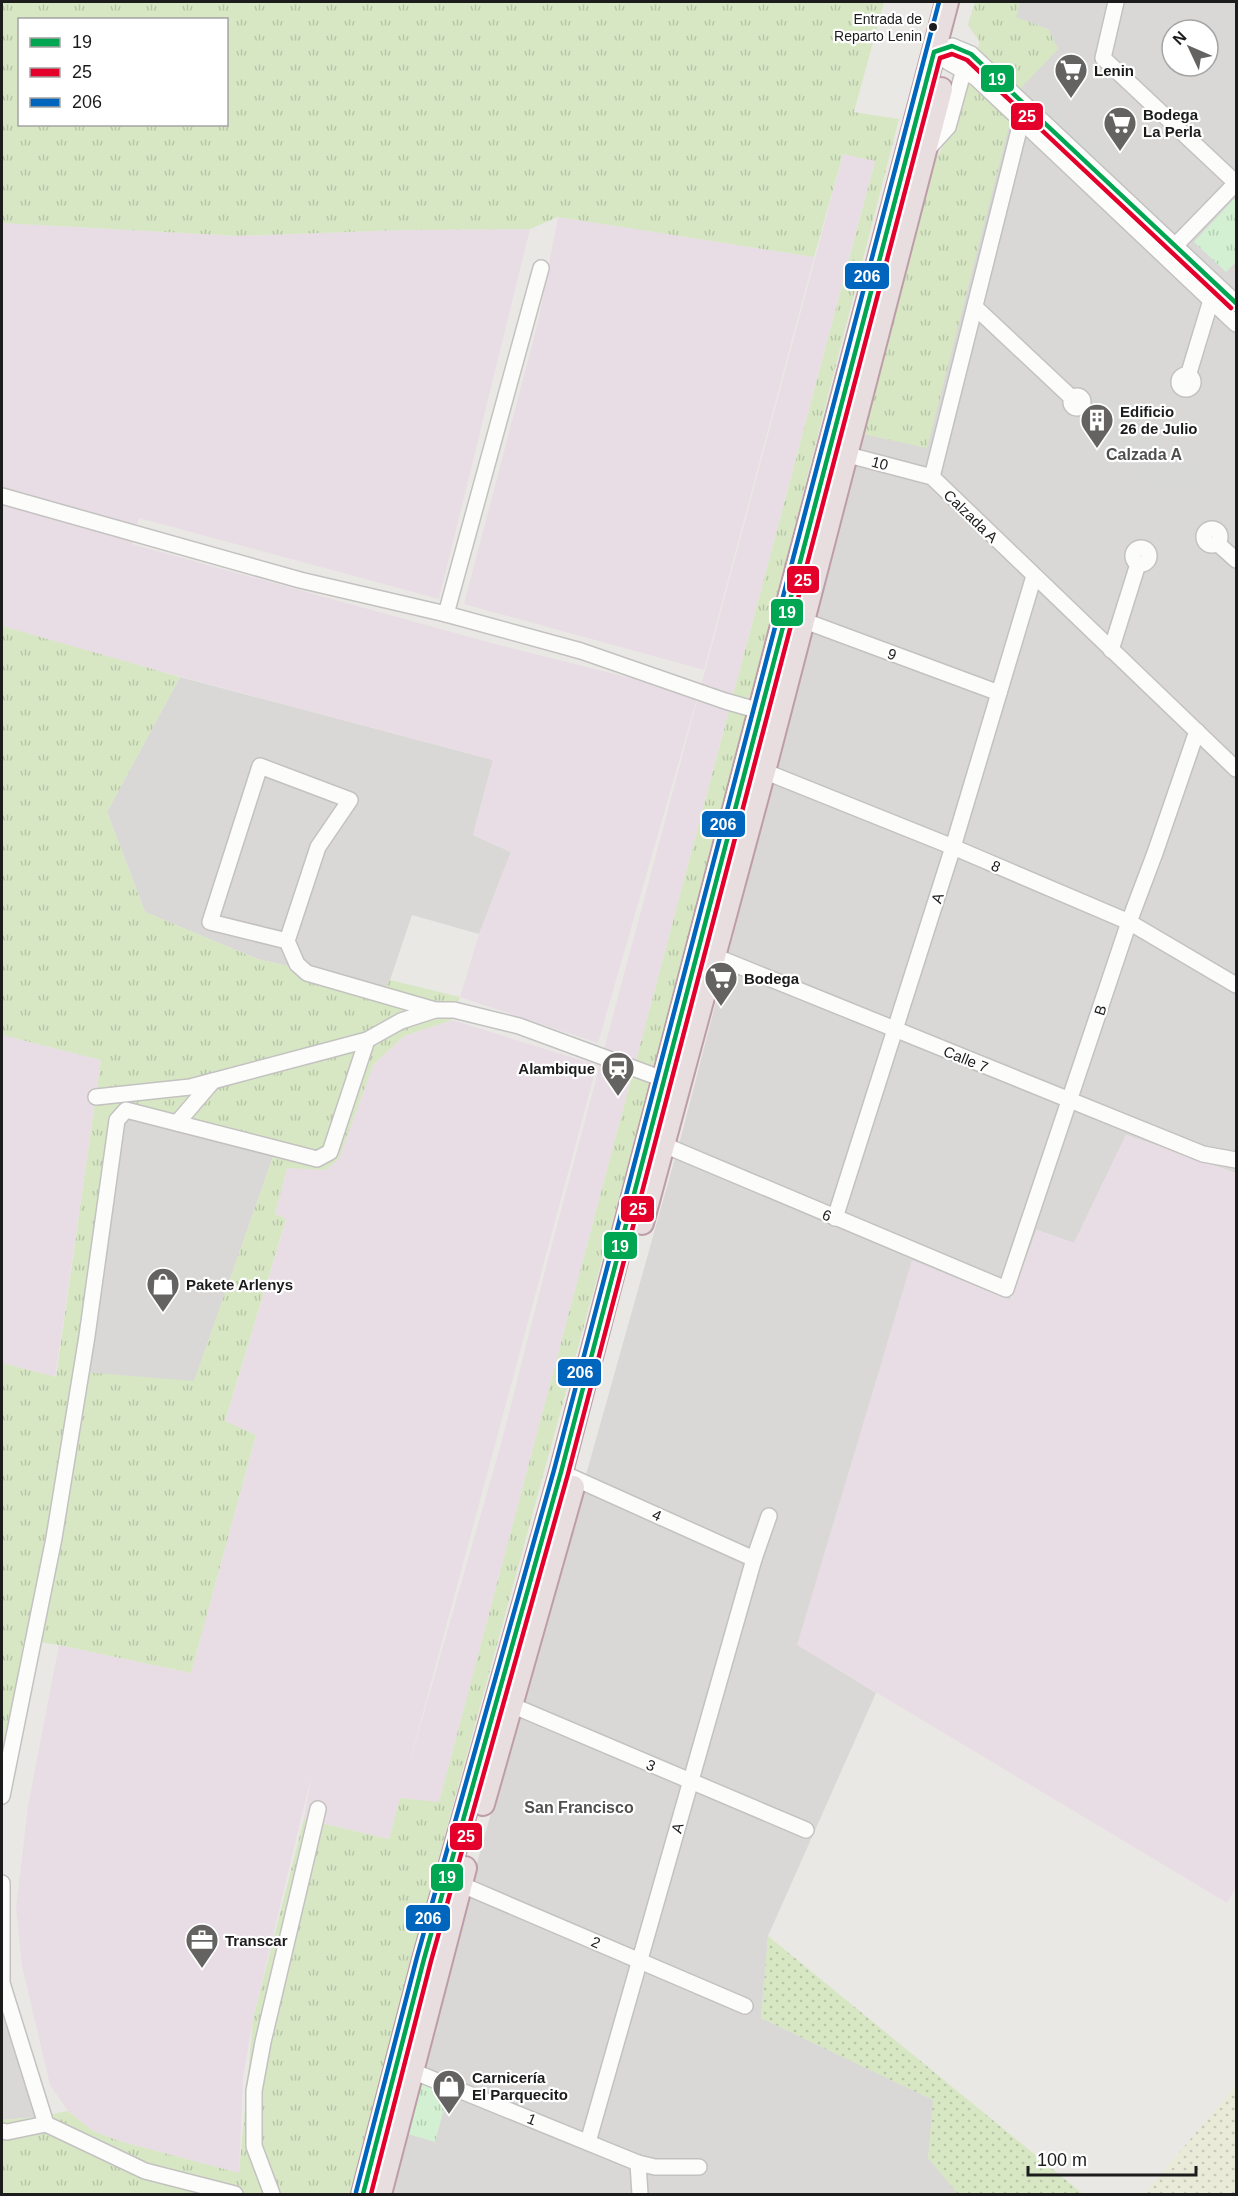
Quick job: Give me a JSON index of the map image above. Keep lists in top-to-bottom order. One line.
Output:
{"streets":{"street":["10","Calzada A","9","8","A","B","Calle 7","6","4","3","2","1"]},"crossings":[["10","Calzada A"],["Calzada A","A"],["Calzada A","B"],["9","A"],["8","A"],["8","B"],["A","Calle 7"],["A","6"],["A","4"],["A","3"],["A","2"],["A","1"],["B","Calle 7"],["B","6"]],"districts":["Calzada A","San Francisco"],"places":{"other":["Entrada de Reparto Lenin"],"supermarket":["Lenin","Bodega La Perla","Bodega"],"building":["Edificio 26 de Julio"],"station":["Alambique"],"shop":["Pakete Arlenys","Carnicería El Parquecito"],"office":["Transcar"]},"lines":["transit line 206","transit line 19","transit line 25"],"legend":["19","25","206"],"scale_bar":"100 m","north":"top left"}
